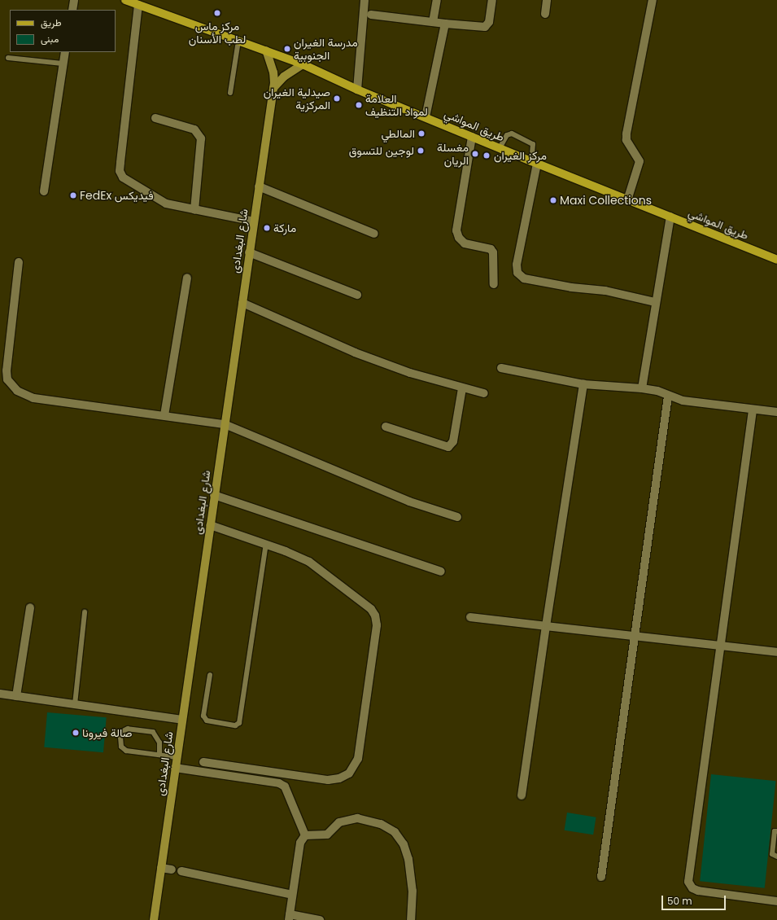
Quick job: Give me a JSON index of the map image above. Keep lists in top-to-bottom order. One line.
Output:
{"streets":{"main road":["طريق المواشي"],"street":["شارع البغدادى"]},"crossings":[["طريق المواشي","شارع البغدادى"]],"places":["مركز ماس لطب الأسنان","مدرسة الغيران الجنوبية","صيدلية الغيران المركزية","العلامة لمواد التنظيف","المالطي","لوجين للتسوق","مغسلة الريان","مركز الغيران","FedEx فيديكس","Maxi Collections","ماركة","صالة فيرونا"],"legend":["طريق","مبنى"],"scale_bar":"50 m"}
